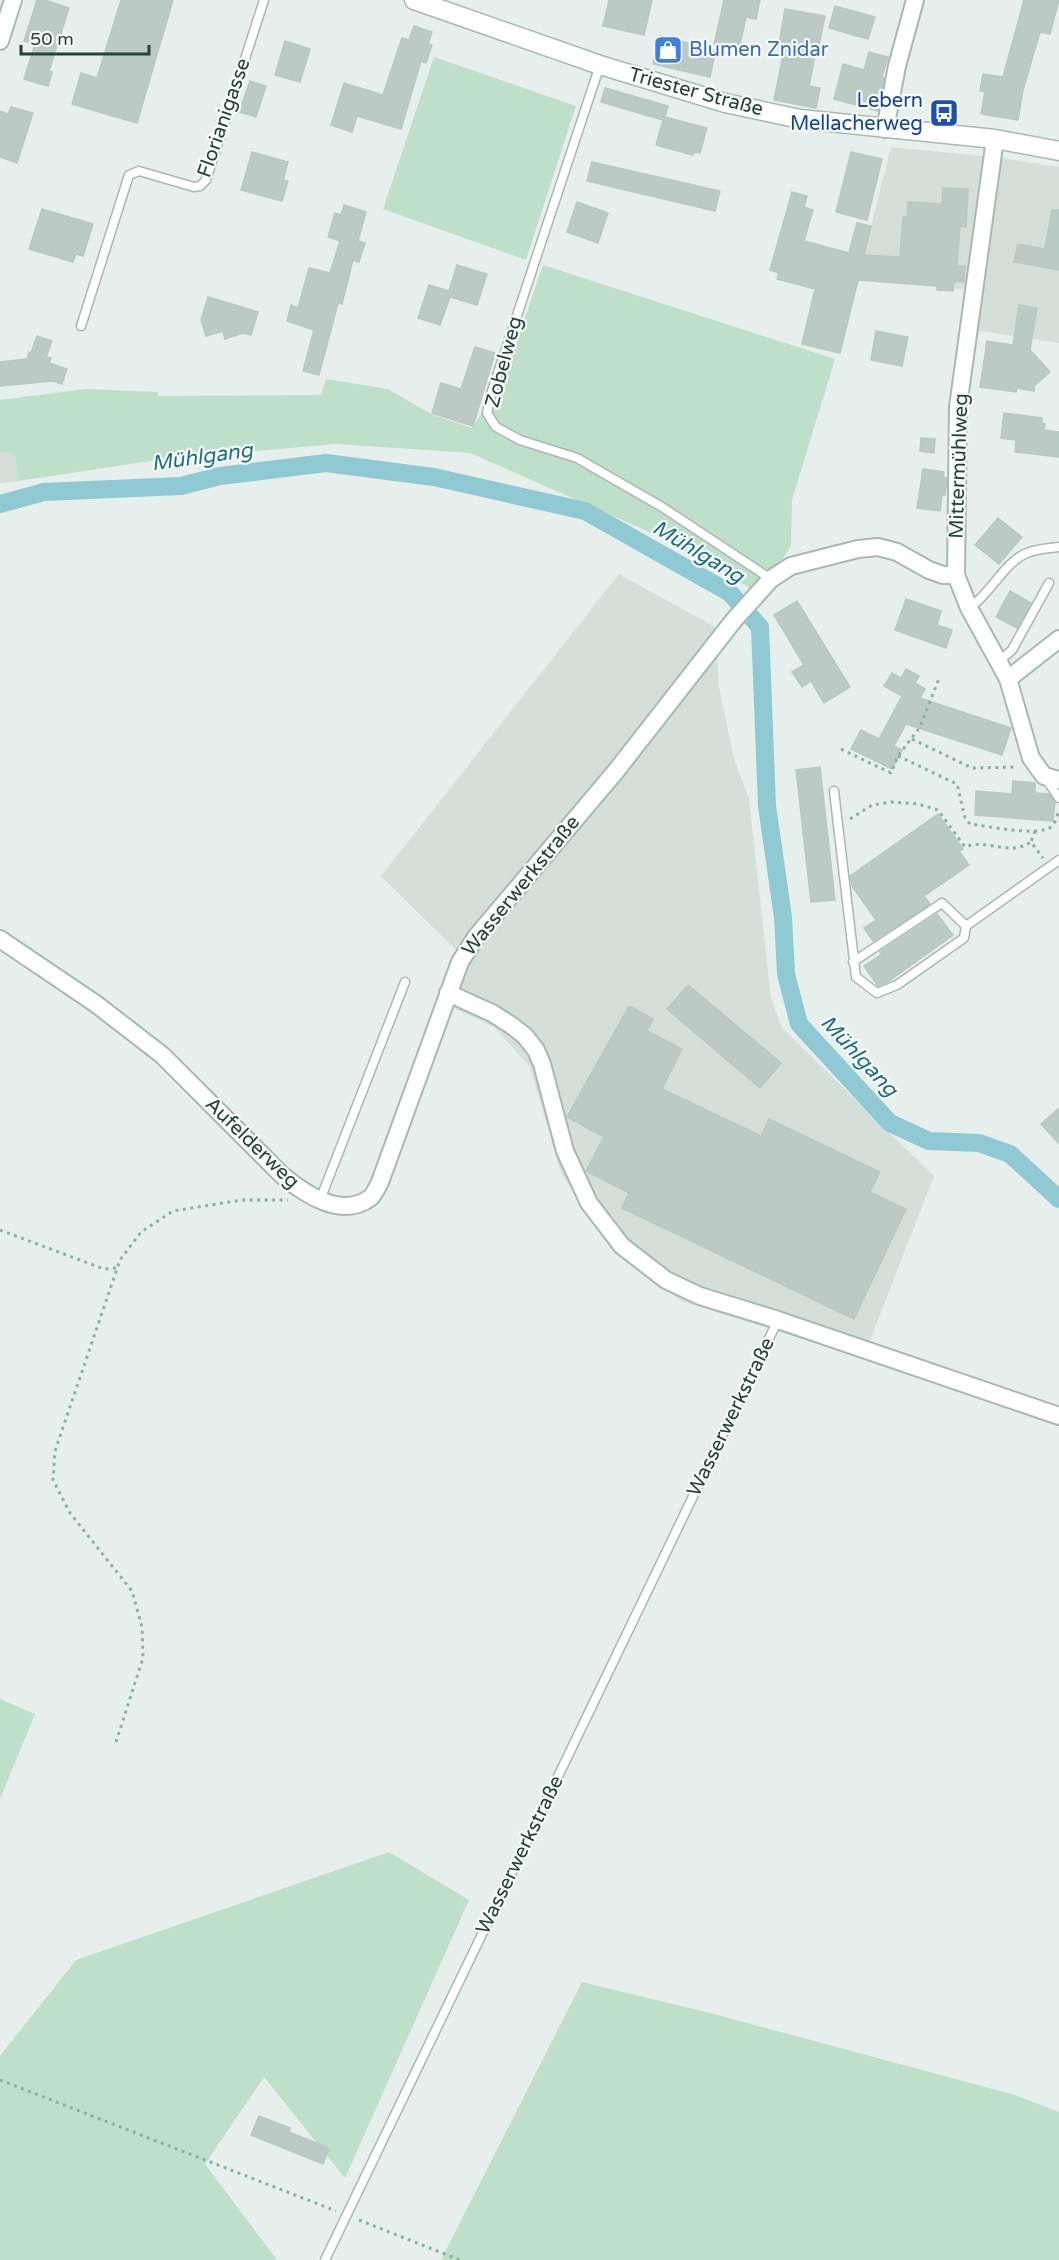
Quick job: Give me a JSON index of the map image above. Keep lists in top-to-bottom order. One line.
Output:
{"streets":{"main road":["Triester Straße"],"street":["Mittermühlweg","Wasserwerkstraße","Aufelderweg"],"lane":["Florianigasse","Zobelweg"]},"crossings":[["Triester Straße","Zobelweg"],["Triester Straße","Mittermühlweg"],["Zobelweg","Wasserwerkstraße"],["Mittermühlweg","Wasserwerkstraße"],["Wasserwerkstraße","Aufelderweg"]],"water":["Mühlgang"],"places":{"shop":["Blumen Znidar"],"bus stop":["Lebern Mellacherweg"]},"scale_bar":"50 m"}
